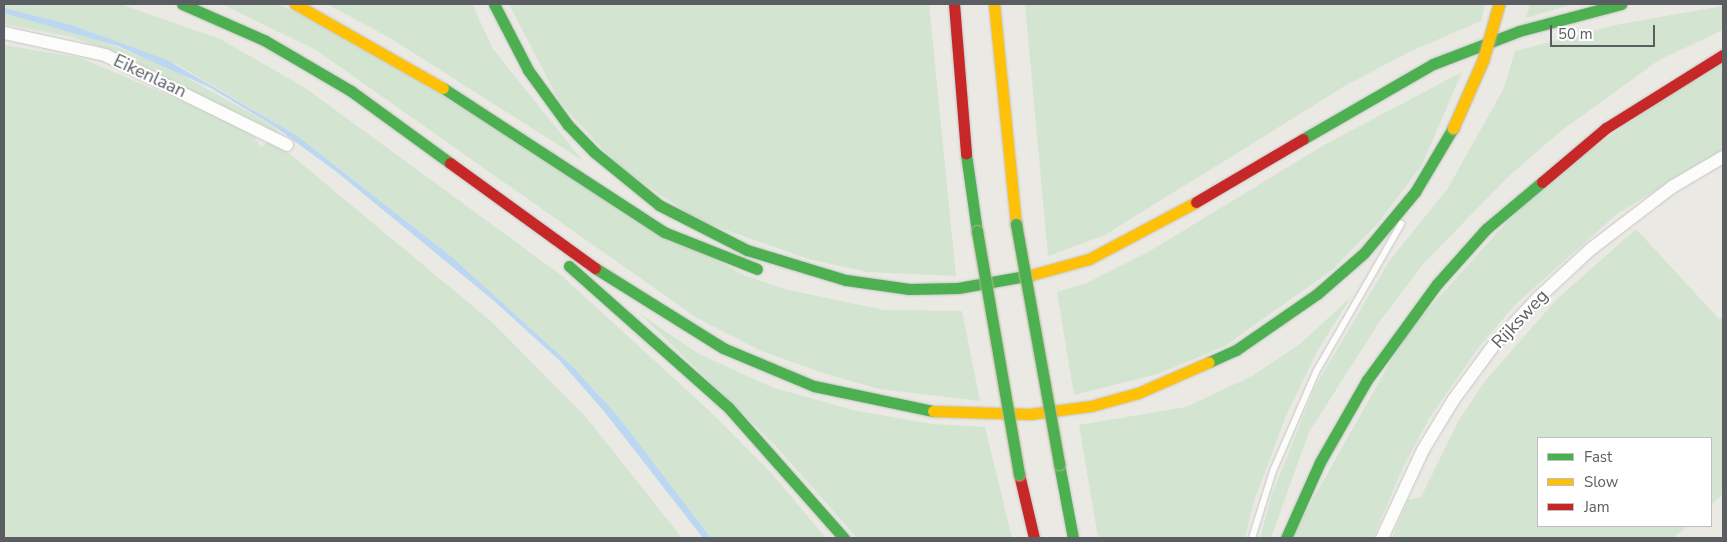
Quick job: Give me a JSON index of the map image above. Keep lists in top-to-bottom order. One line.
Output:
{"streets":{"street":["Eikenlaan","Rijksweg"]},"legend":["Fast","Slow","Jam"],"scale_bar":"50 m"}
